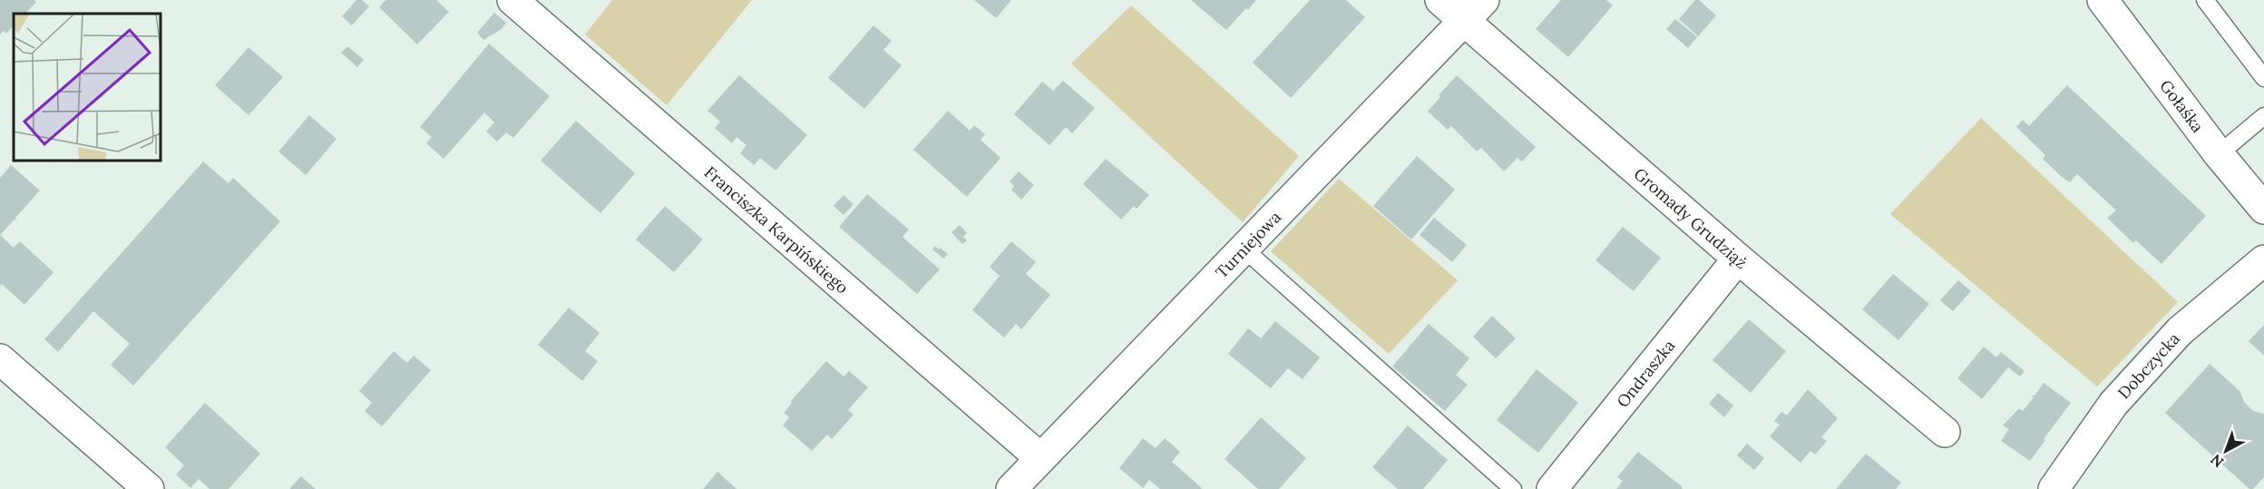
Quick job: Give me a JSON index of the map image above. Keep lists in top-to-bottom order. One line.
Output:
{"streets":{"street":["Gołaśka","Gromady Grudziąż","Franciszka Karpińskiego","Turniejowa","Dobczycka","Ondraszka"]},"crossings":[["Gromady Grudziąż","Turniejowa"],["Gromady Grudziąż","Ondraszka"],["Franciszka Karpińskiego","Turniejowa"]],"north":"bottom left"}
